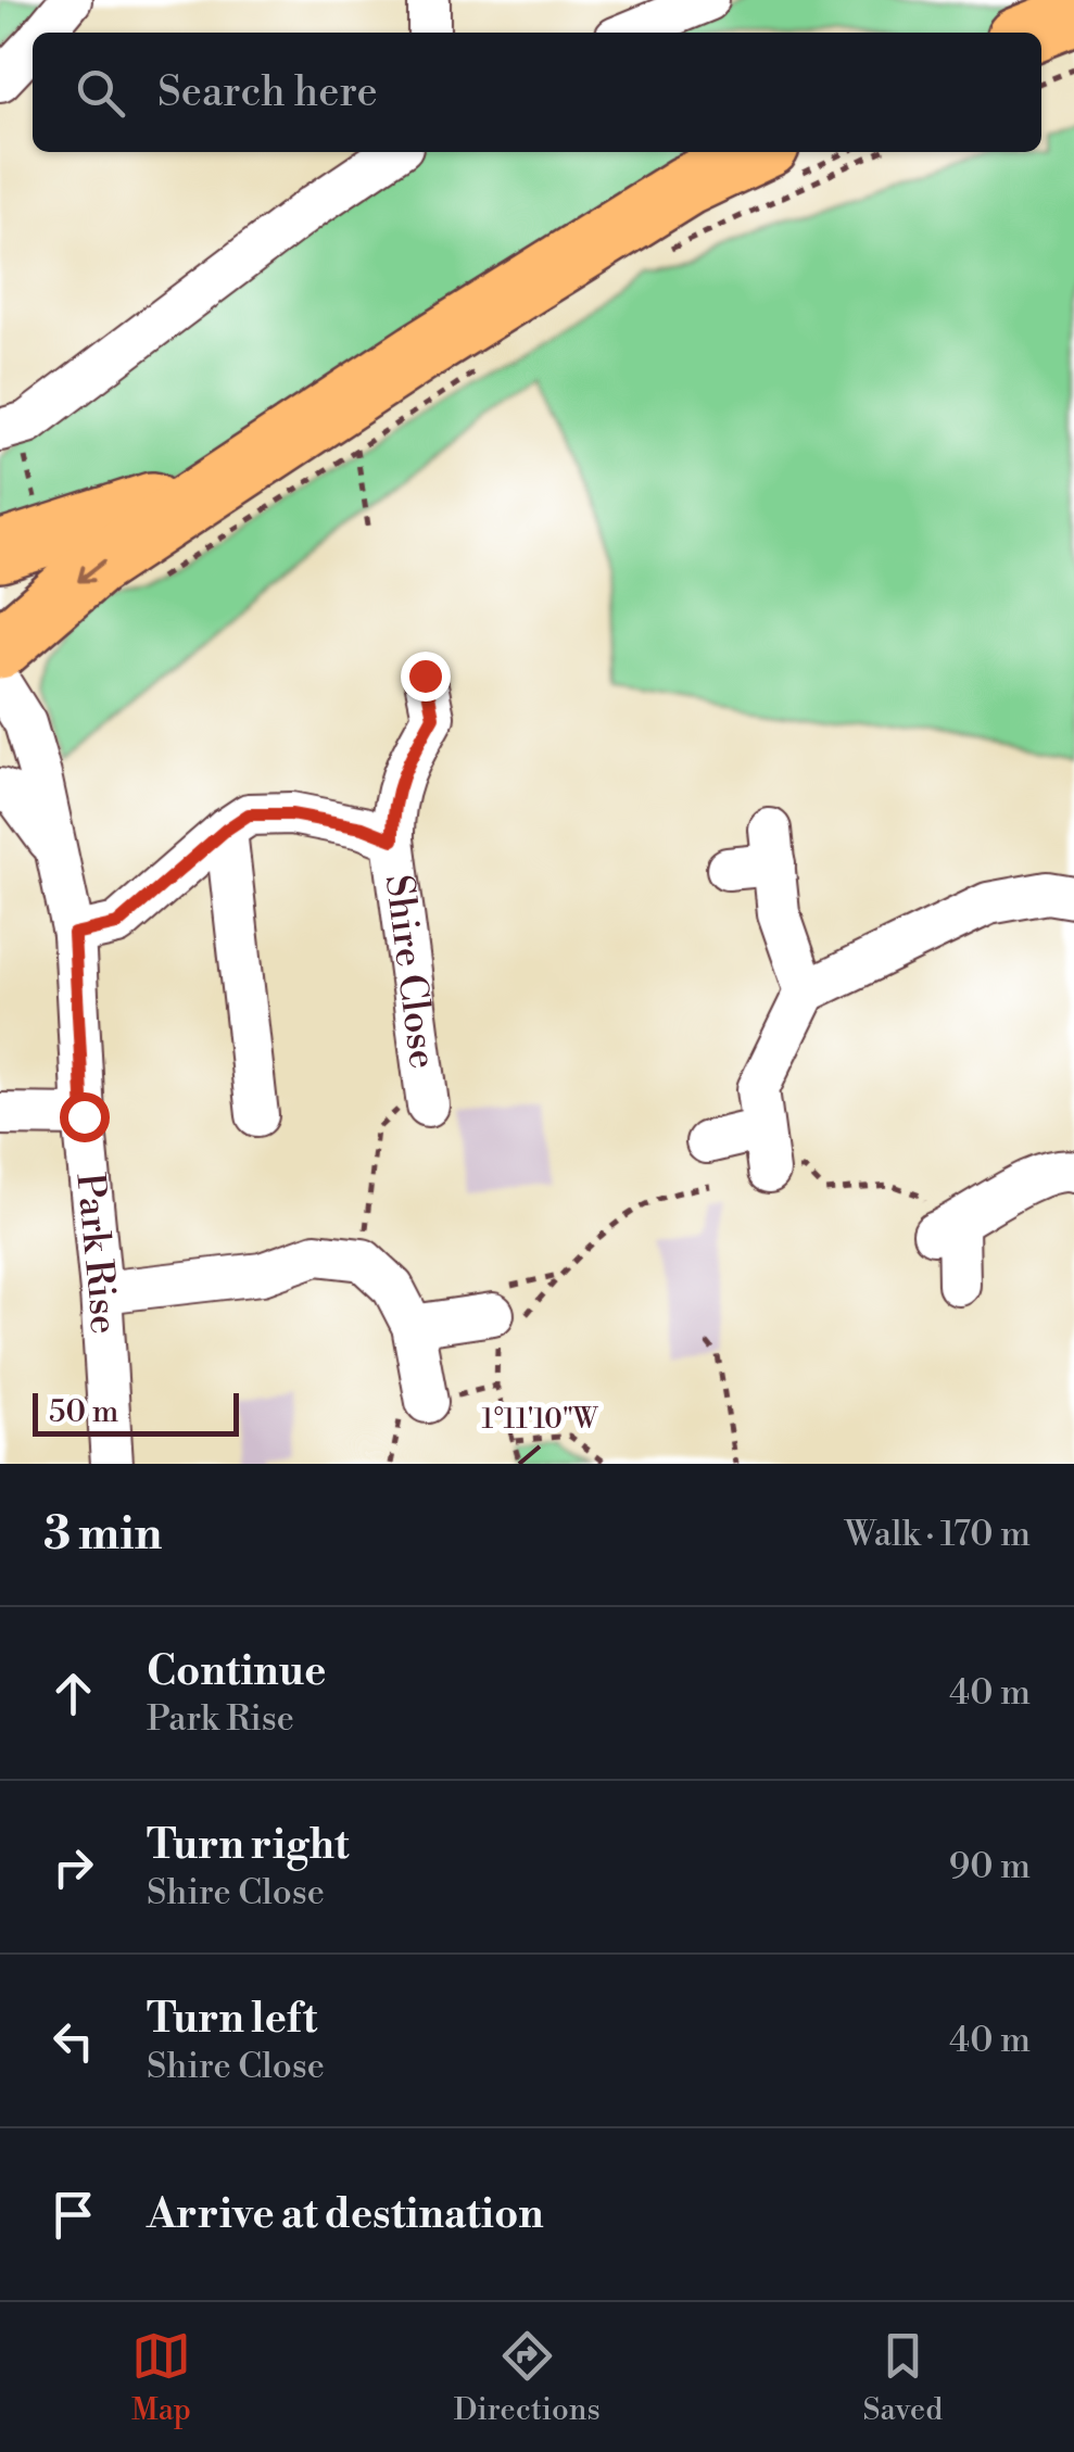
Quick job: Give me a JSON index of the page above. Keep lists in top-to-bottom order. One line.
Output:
{"streets":{"street":["Shire Close","Park Rise"]},"crossings":[["Shire Close","Park Rise"]],"scale_bar":"50 m","page":{"search":"Search here","scale":"50 m","heading":["3 min","Walk · 170 m"],"list":[["Continue","Park Rise","40 m"],["Turn right","Shire Close","90 m"],["Turn left","Shire Close","40 m"],"Arrive at destination"],"nav":["Map","Directions","Saved"]},"coordinates":["1°11'10\"W"]}
